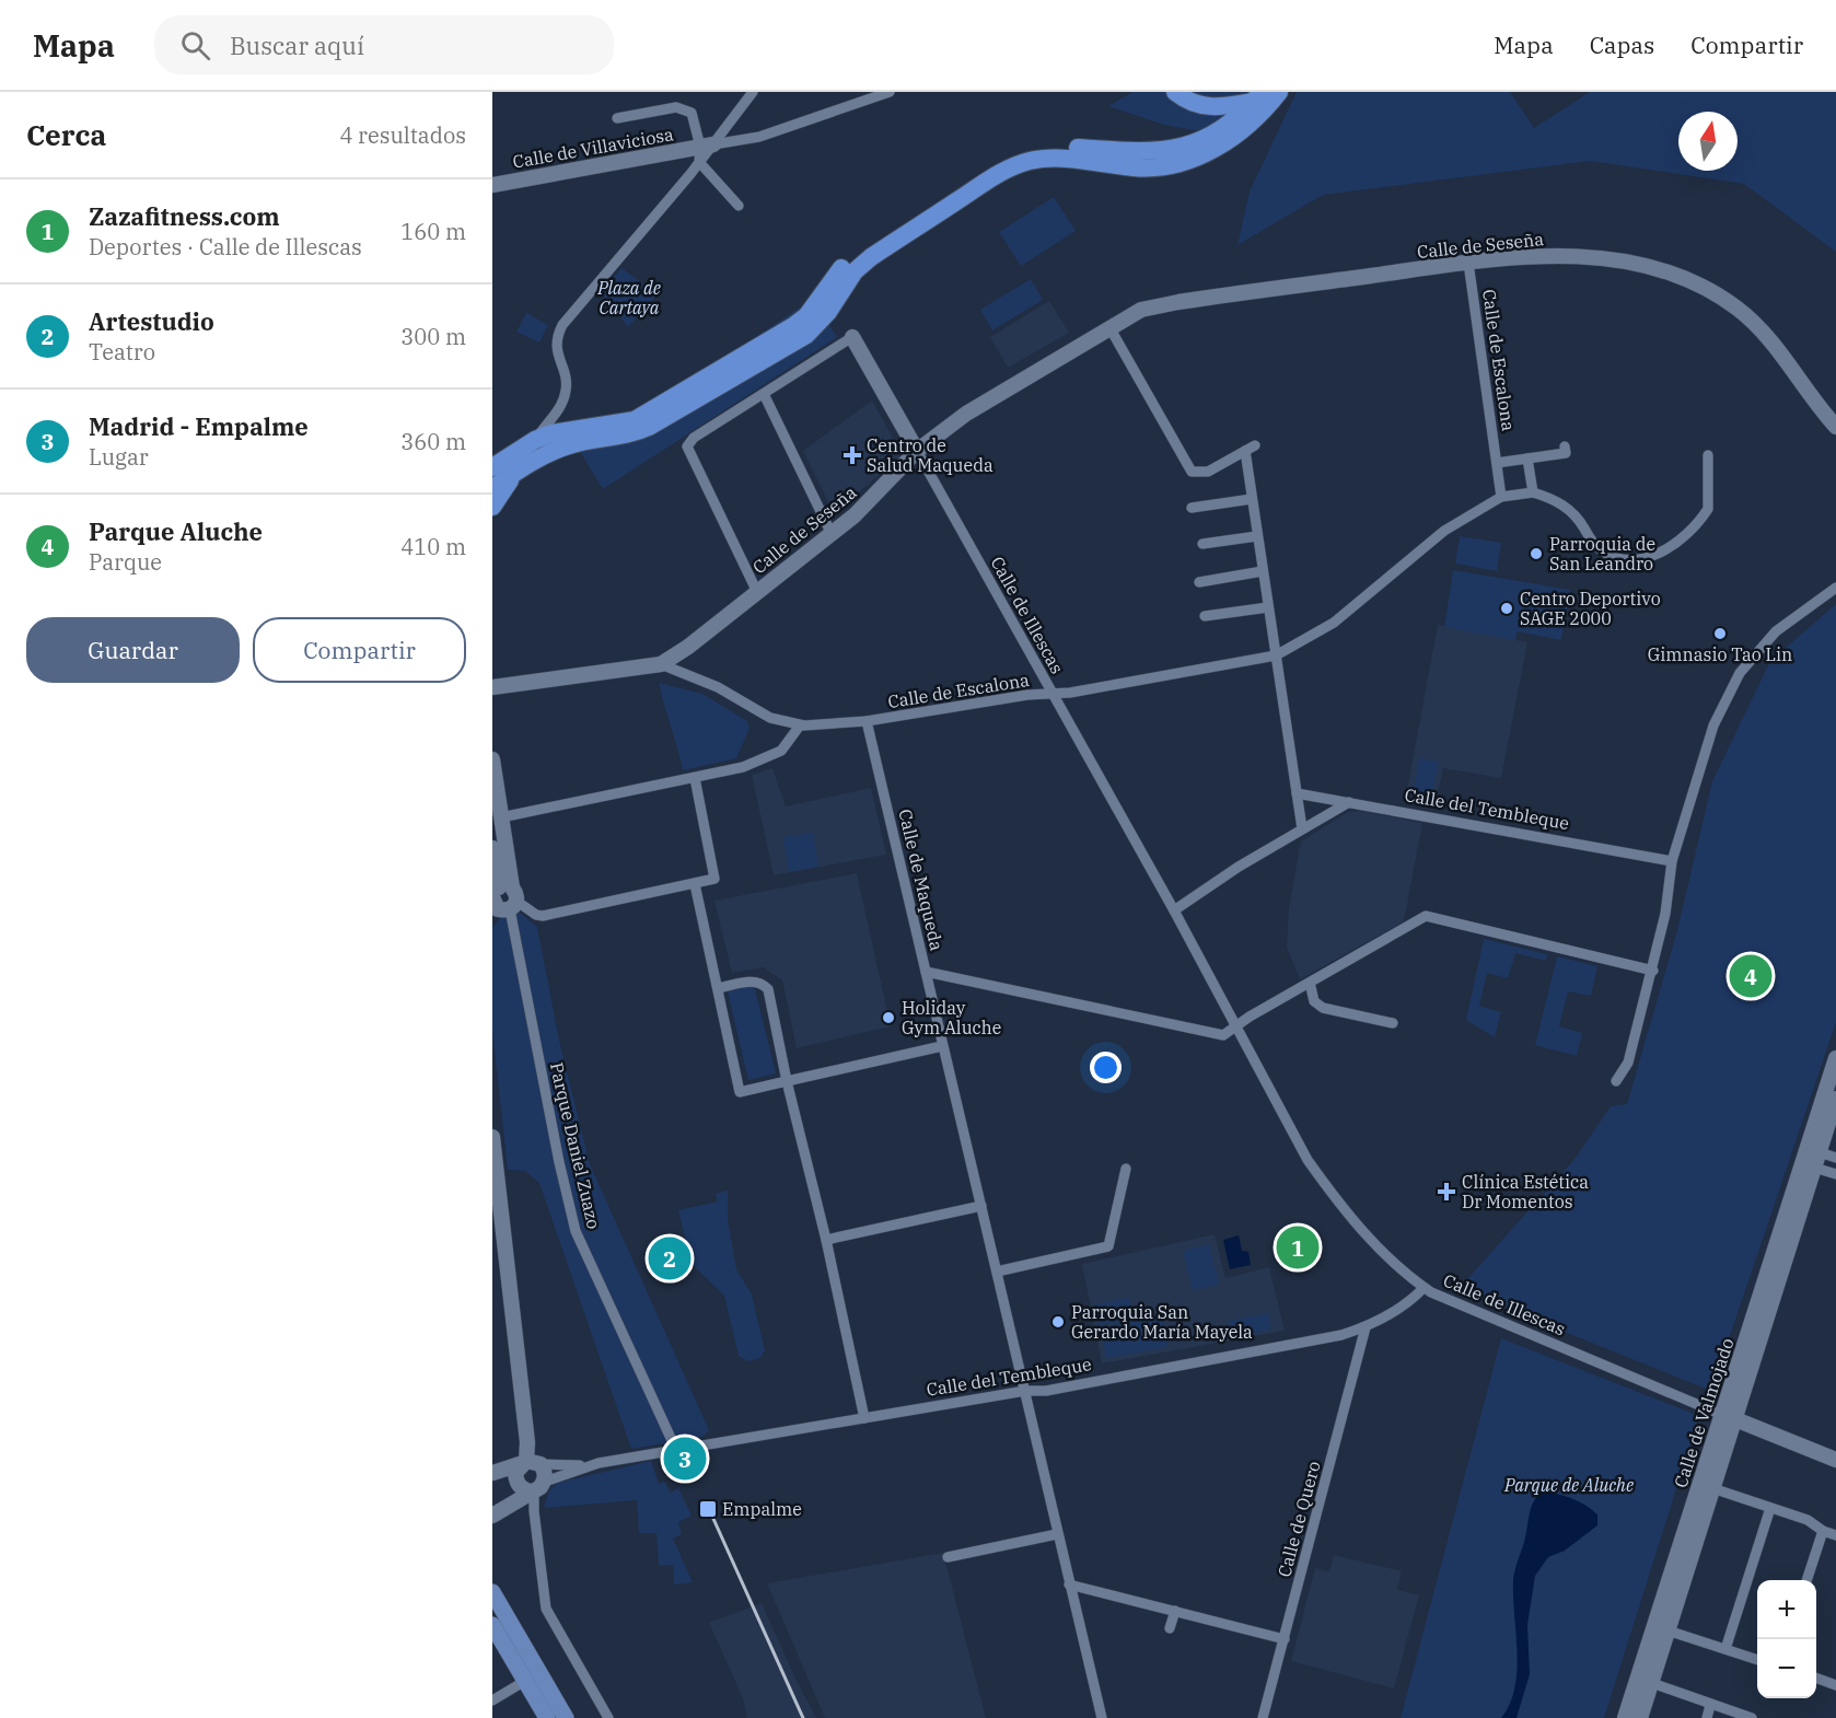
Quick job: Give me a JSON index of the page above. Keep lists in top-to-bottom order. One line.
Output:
{"streets":{"street":["Calle de Villaviciosa","Calle de Seseña","Calle de Escalona","Calle de Illescas","Calle del Tembleque","Calle de Maqueda","Parque Daniel Zuazo","Calle de Valmojado","Calle de Quero"]},"crossings":[["Calle de Seseña","Calle de Escalona"],["Calle de Seseña","Calle de Illescas"],["Calle de Escalona","Calle de Illescas"],["Calle de Escalona","Calle de Maqueda"],["Calle de Illescas","Calle del Tembleque"],["Calle de Illescas","Calle de Valmojado"],["Calle del Tembleque","Calle de Maqueda"],["Calle del Tembleque","Parque Daniel Zuazo"],["Calle del Tembleque","Calle de Quero"]],"parks":["Plaza de Cartaya","Parque de Aluche"],"places":{"health":["Centro de Salud Maqueda","Clínica Estética Dr Momentos"],"other":["Parroquia de San Leandro","Centro Deportivo SAGE 2000","Gimnasio Tao Lin","Holiday Gym Aluche","Parroquia San Gerardo María Mayela"],"transit":["Empalme"]},"north":"top","page":{"header":"Mapa","search":"Buscar aquí","nav":["Mapa","Capas","Compartir"],"heading":["Cerca","4 resultados"],"list":[{"mark":"1","name":"Zazafitness.com","note":"Deportes · Calle de Illescas","value":"160 m"},{"mark":"2","name":"Artestudio","note":"Teatro","value":"300 m"},{"mark":"3","name":"Madrid - Empalme","note":"Lugar","value":"360 m"},{"mark":"4","name":"Parque Aluche","note":"Parque","value":"410 m"}],"buttons":["Guardar","Compartir"],"pins":["4","1","2","3"],"map_buttons":["+","−"]}}
